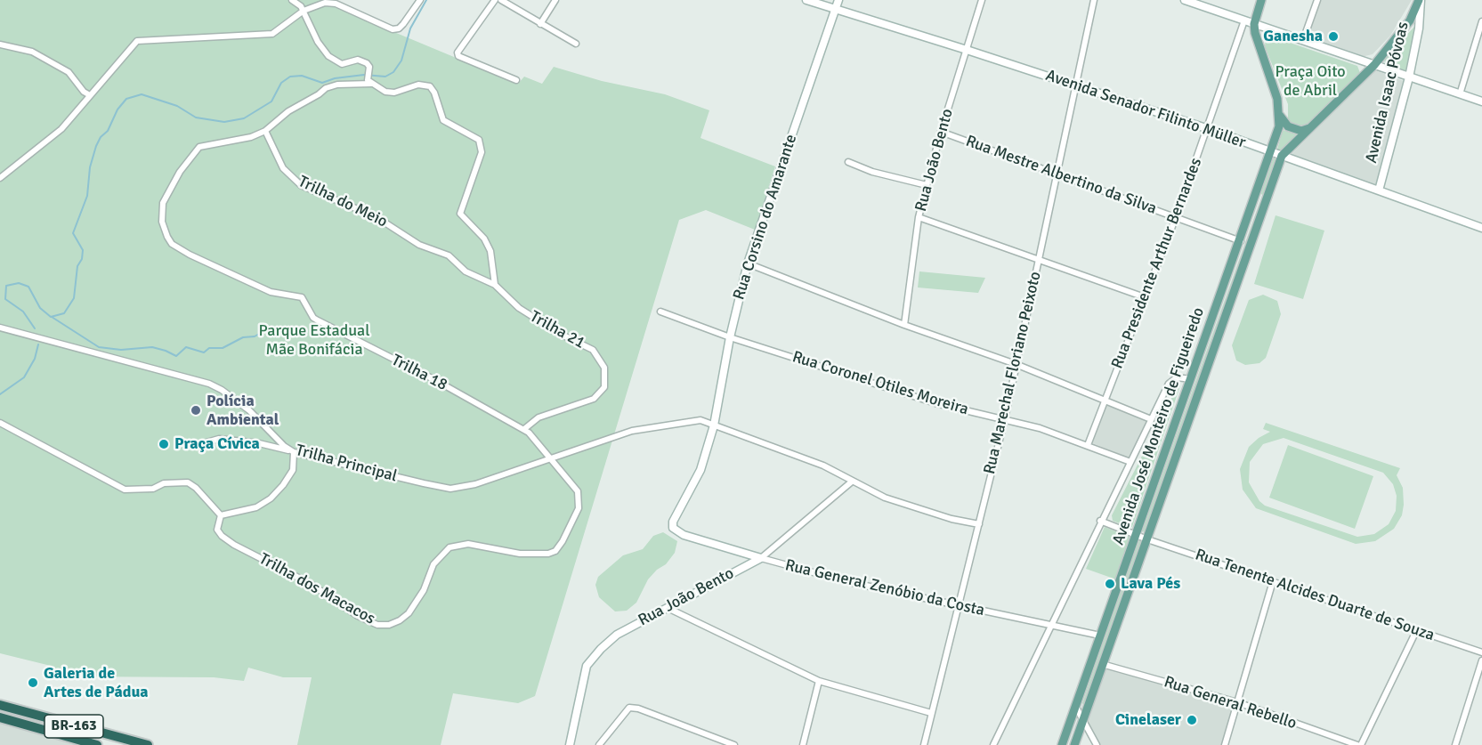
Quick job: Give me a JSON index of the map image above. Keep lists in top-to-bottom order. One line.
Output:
{"streets":{"highway":["BR-163"],"main road":["Avenida Isaac Póvoas","Avenida José Monteiro de Figueiredo"],"street":["Avenida Senador Filinto Müller","Rua João Bento","Rua Mestre Albertino da Silva","Trilha do Meio","Rua Corsino do Amarante","Rua Presidente Arthur Bernardes","Trilha 21","Trilha 18","Rua Marechal Floriano Peixoto","Rua Coronel Otiles Moreira","Trilha Principal","Rua General Zenóbio da Costa","Trilha dos Macacos","Rua Tenente Alcides Duarte de Souza","Rua General Rebello"]},"crossings":[["Avenida Isaac Póvoas","Avenida Senador Filinto Müller"],["Avenida Isaac Póvoas","Avenida José Monteiro de Figueiredo"],["Avenida Senador Filinto Müller","Rua João Bento"],["Avenida Senador Filinto Müller","Rua Corsino do Amarante"],["Avenida Senador Filinto Müller","Rua Presidente Arthur Bernardes"],["Avenida Senador Filinto Müller","Rua Marechal Floriano Peixoto"],["Avenida Senador Filinto Müller","Avenida José Monteiro de Figueiredo"],["Rua João Bento","Rua Mestre Albertino da Silva"],["Rua João Bento","Trilha Principal"],["Rua João Bento","Rua General Zenóbio da Costa"],["Rua Mestre Albertino da Silva","Rua Presidente Arthur Bernardes"],["Rua Mestre Albertino da Silva","Rua Marechal Floriano Peixoto"],["Rua Mestre Albertino da Silva","Avenida José Monteiro de Figueiredo"],["Trilha do Meio","Trilha 21"],["Trilha do Meio","Trilha 18"],["Rua Corsino do Amarante","Rua Coronel Otiles Moreira"],["Rua Corsino do Amarante","Trilha Principal"],["Rua Corsino do Amarante","Rua General Zenóbio da Costa"],["Rua Presidente Arthur Bernardes","Rua Coronel Otiles Moreira"],["Trilha 21","Trilha 18"],["Trilha 18","Trilha Principal"],["Trilha 18","Trilha dos Macacos"],["Rua Marechal Floriano Peixoto","Rua Coronel Otiles Moreira"],["Rua Marechal Floriano Peixoto","Trilha Principal"],["Rua Marechal Floriano Peixoto","Rua General Zenóbio da Costa"],["Avenida José Monteiro de Figueiredo","Rua General Zenóbio da Costa"],["Avenida José Monteiro de Figueiredo","Rua Tenente Alcides Duarte de Souza"],["Avenida José Monteiro de Figueiredo","Rua General Rebello"],["Trilha Principal","Trilha dos Macacos"]],"parks":["Praça Oito de Abril","Parque Estadual Mãe Bonifácia"],"places":["Ganesha","Polícia Ambiental","Praça Cívica","Lava Pés","Galeria de Artes de Pádua","Cinelaser"]}
